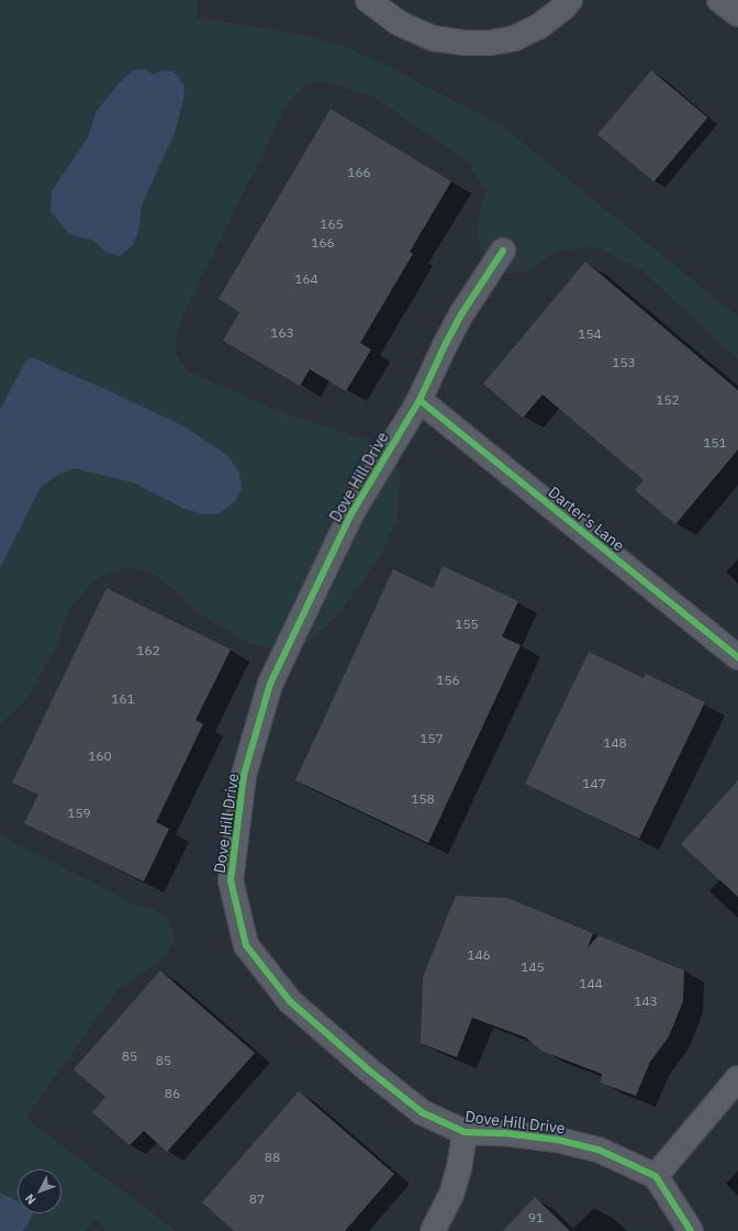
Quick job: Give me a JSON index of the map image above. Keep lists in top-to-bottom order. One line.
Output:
{"streets":{"street":["Dove Hill Drive","Darter's Lane"]},"crossings":[["Dove Hill Drive","Darter's Lane"]],"house_numbers":["166","165","166","164","163","154","153","152","151","155","162","156","161","157","148","160","147","158","159","146","145","144","143","85","85","86","88","87","91"],"north":"bottom left"}
